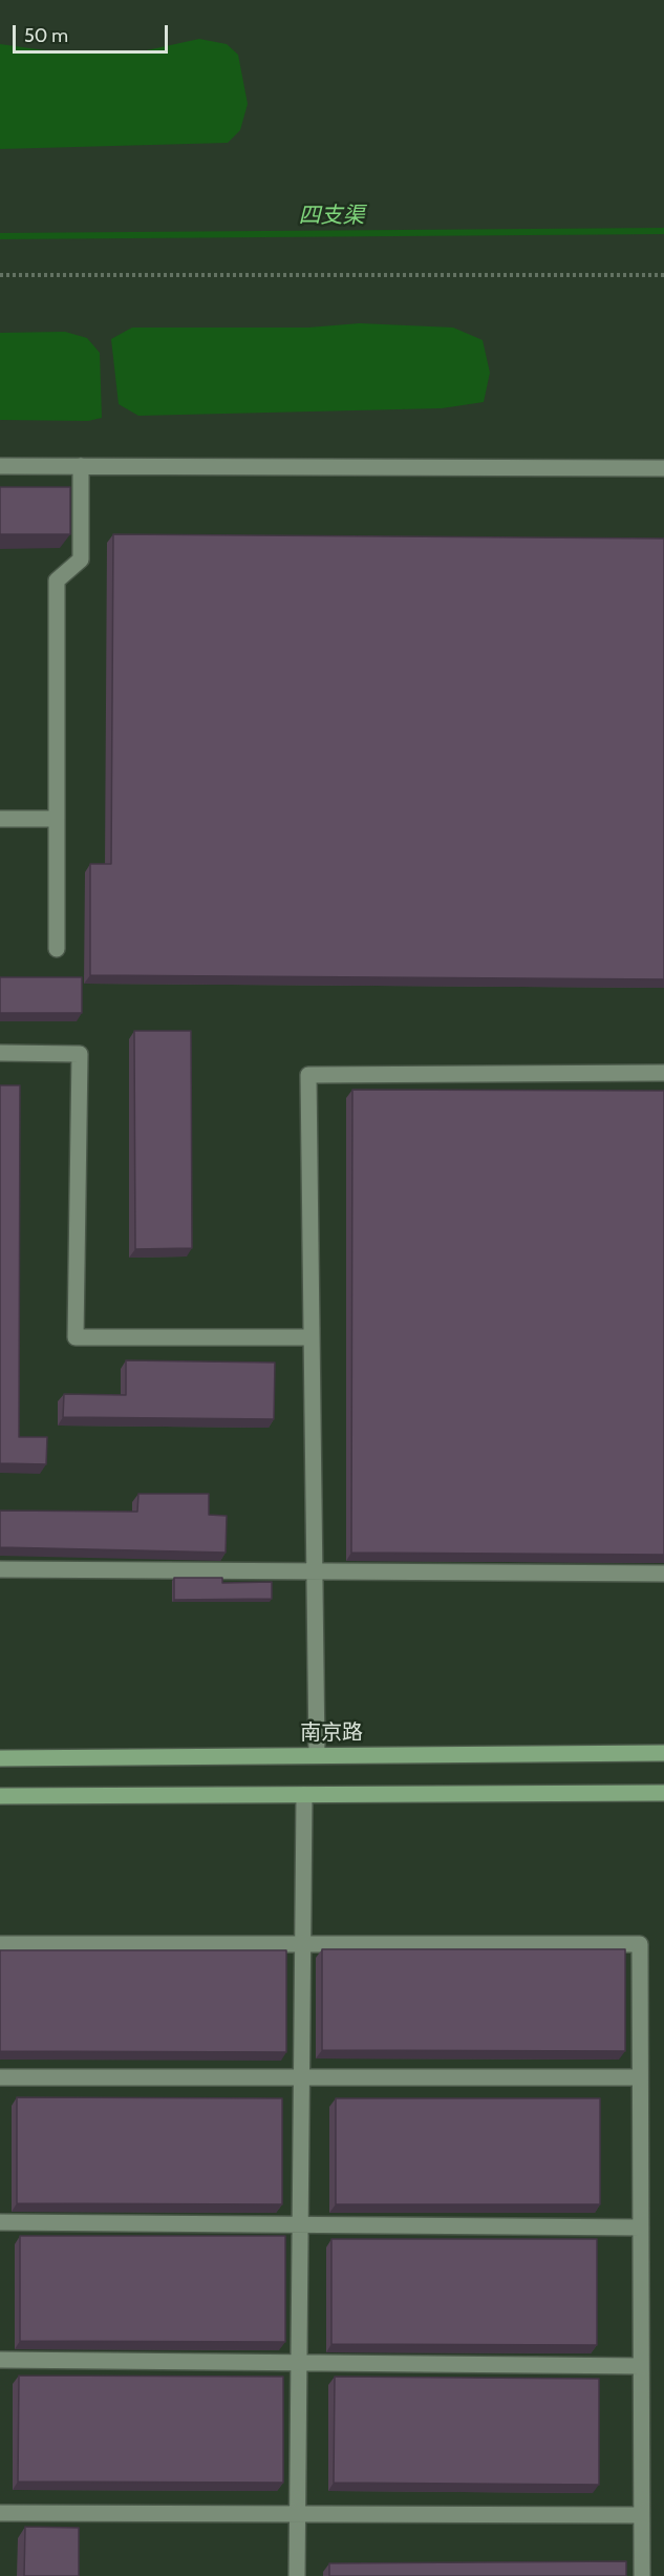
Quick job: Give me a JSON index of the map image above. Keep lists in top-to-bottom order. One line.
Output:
{"streets":{"main road":["南京路"]},"water":["四支渠"],"scale_bar":"50 m"}
